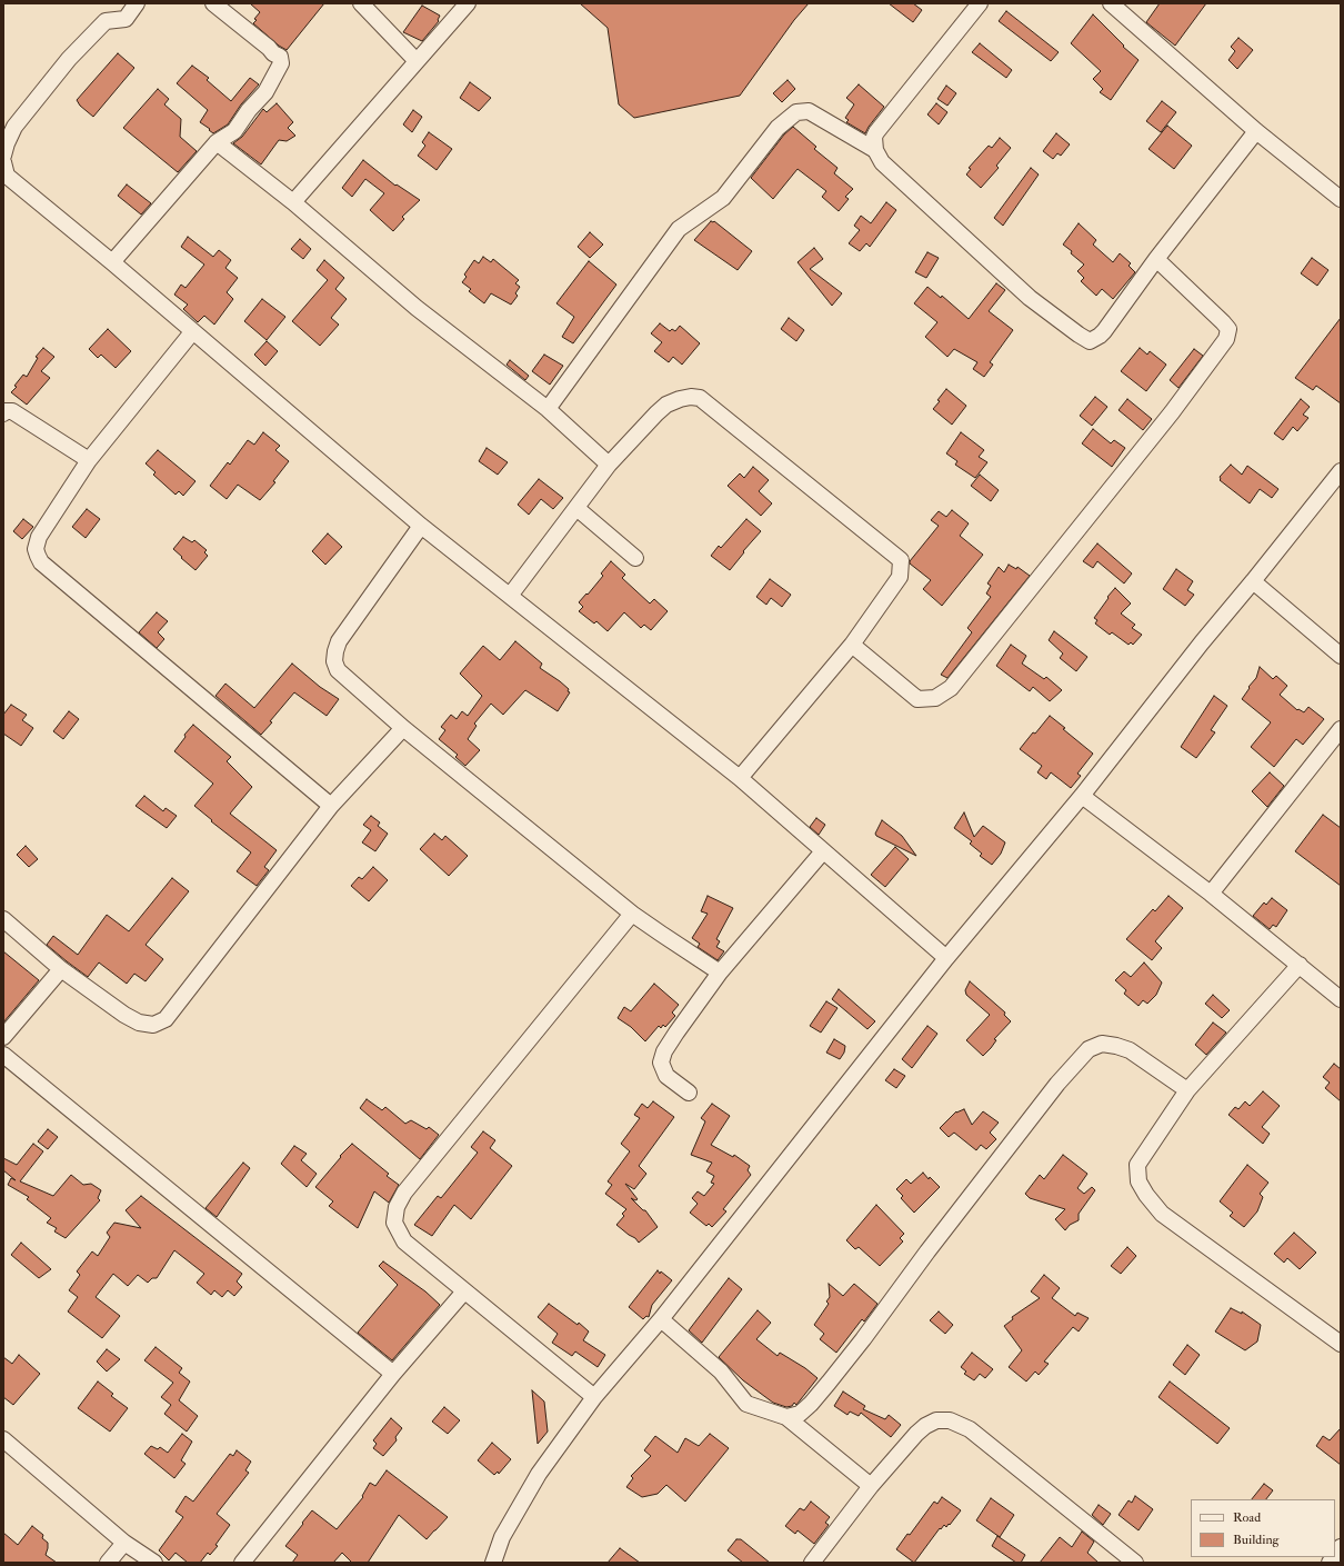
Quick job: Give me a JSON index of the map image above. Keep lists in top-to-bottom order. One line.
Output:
{"legend":["Road","Building"]}
